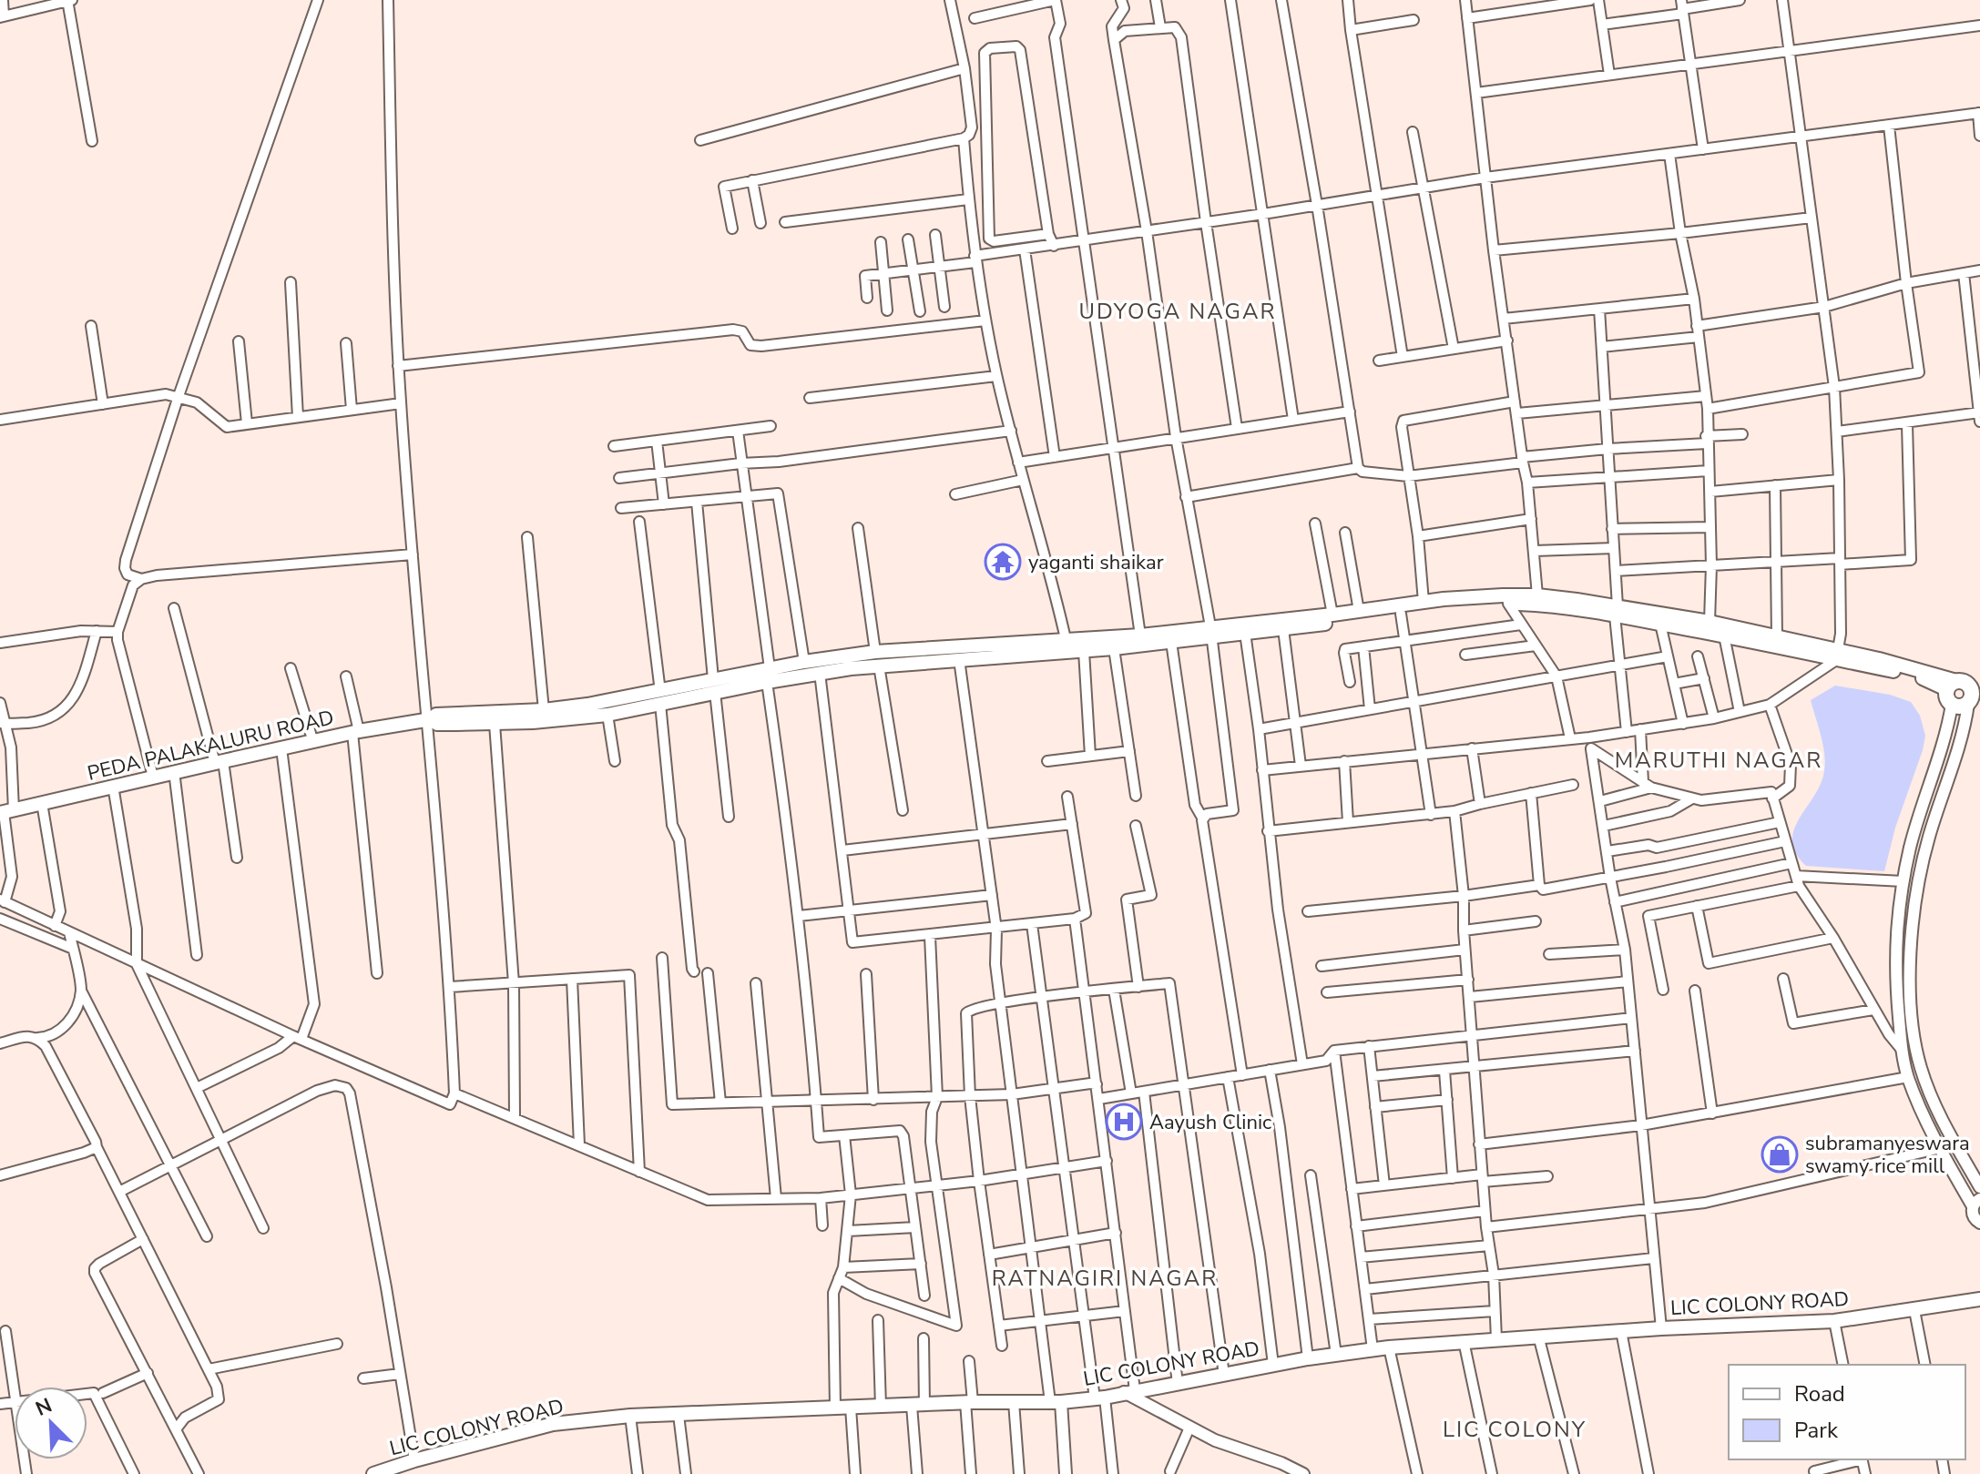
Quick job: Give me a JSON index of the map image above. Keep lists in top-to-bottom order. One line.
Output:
{"streets":{"main road":["PEDA PALAKALURU ROAD","LIC COLONY ROAD"]},"districts":["UDYOGA NAGAR","MARUTHI NAGAR","RATNAGIRI NAGAR","LIC COLONY"],"places":{"temple":["yaganti shaikar"],"hospital":["Aayush Clinic"],"shop":["subramanyeswara swamy rice mill"]},"legend":["Road","Park"],"north":"top left"}
